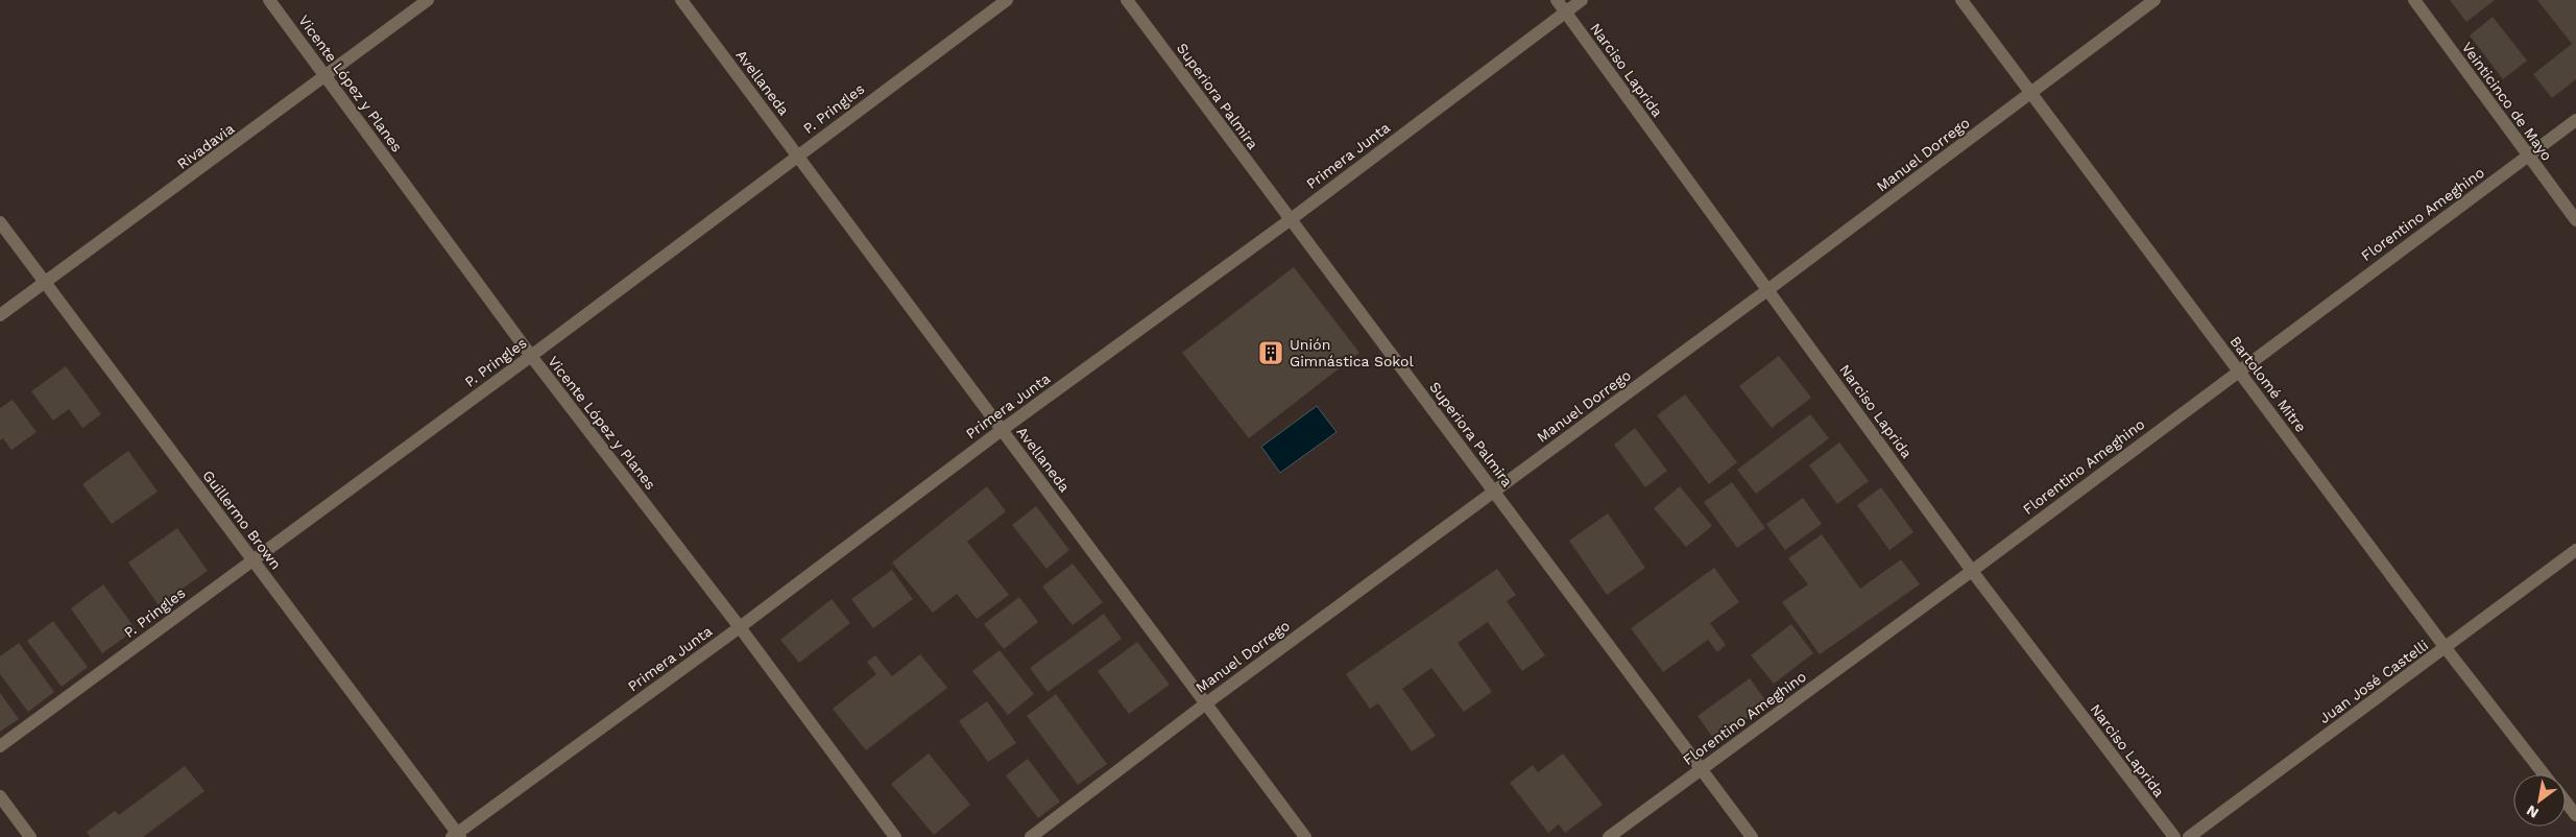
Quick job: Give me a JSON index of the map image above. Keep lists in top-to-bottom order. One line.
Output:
{"streets":{"street":["Narciso Laprida","Avellaneda","Vicente López y Planes","Superiora Palmira","Veinticinco de Mayo","P. Pringles","Rivadavia","Manuel Dorrego","Primera Junta","Florentino Ameghino","Bartolomé Mitre","Guillermo Brown","Juan José Castelli"]},"crossings":[["Narciso Laprida","Manuel Dorrego"],["Narciso Laprida","Primera Junta"],["Narciso Laprida","Florentino Ameghino"],["Avellaneda","P. Pringles"],["Avellaneda","Manuel Dorrego"],["Avellaneda","Primera Junta"],["Vicente López y Planes","P. Pringles"],["Vicente López y Planes","Rivadavia"],["Vicente López y Planes","Primera Junta"],["Superiora Palmira","Manuel Dorrego"],["Superiora Palmira","Primera Junta"],["Superiora Palmira","Florentino Ameghino"],["Veinticinco de Mayo","Florentino Ameghino"],["P. Pringles","Guillermo Brown"],["Rivadavia","Guillermo Brown"],["Manuel Dorrego","Bartolomé Mitre"],["Primera Junta","Guillermo Brown"],["Florentino Ameghino","Bartolomé Mitre"],["Bartolomé Mitre","Juan José Castelli"]],"places":{"building":["Unión Gimnástica Sokol"]},"north":"bottom left"}
